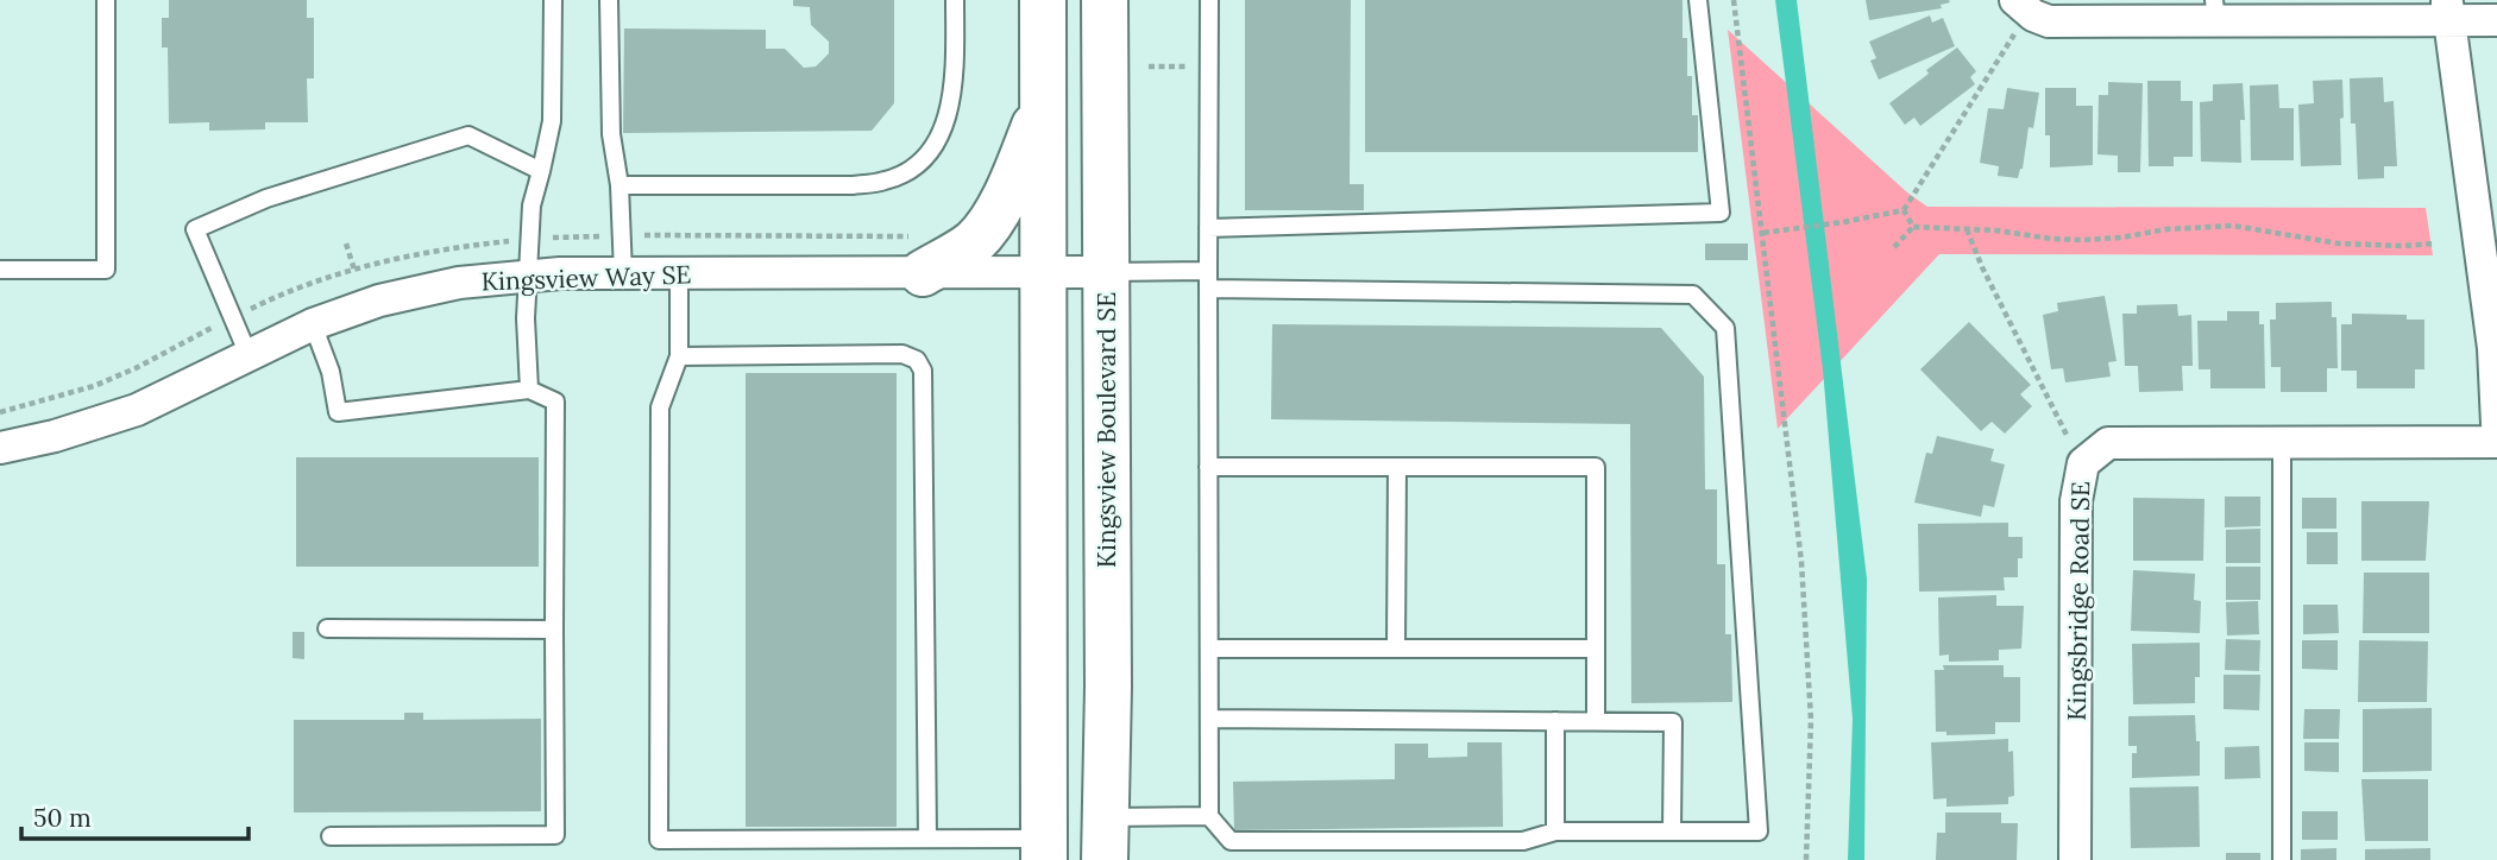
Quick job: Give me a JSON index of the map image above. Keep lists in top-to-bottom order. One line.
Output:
{"streets":{"main road":["Kingsview Boulevard SE"],"street":["Kingsview Way SE","Kingsbridge Road SE"]},"crossings":[["Kingsview Way SE","Kingsview Boulevard SE"]],"scale_bar":"50 m"}
